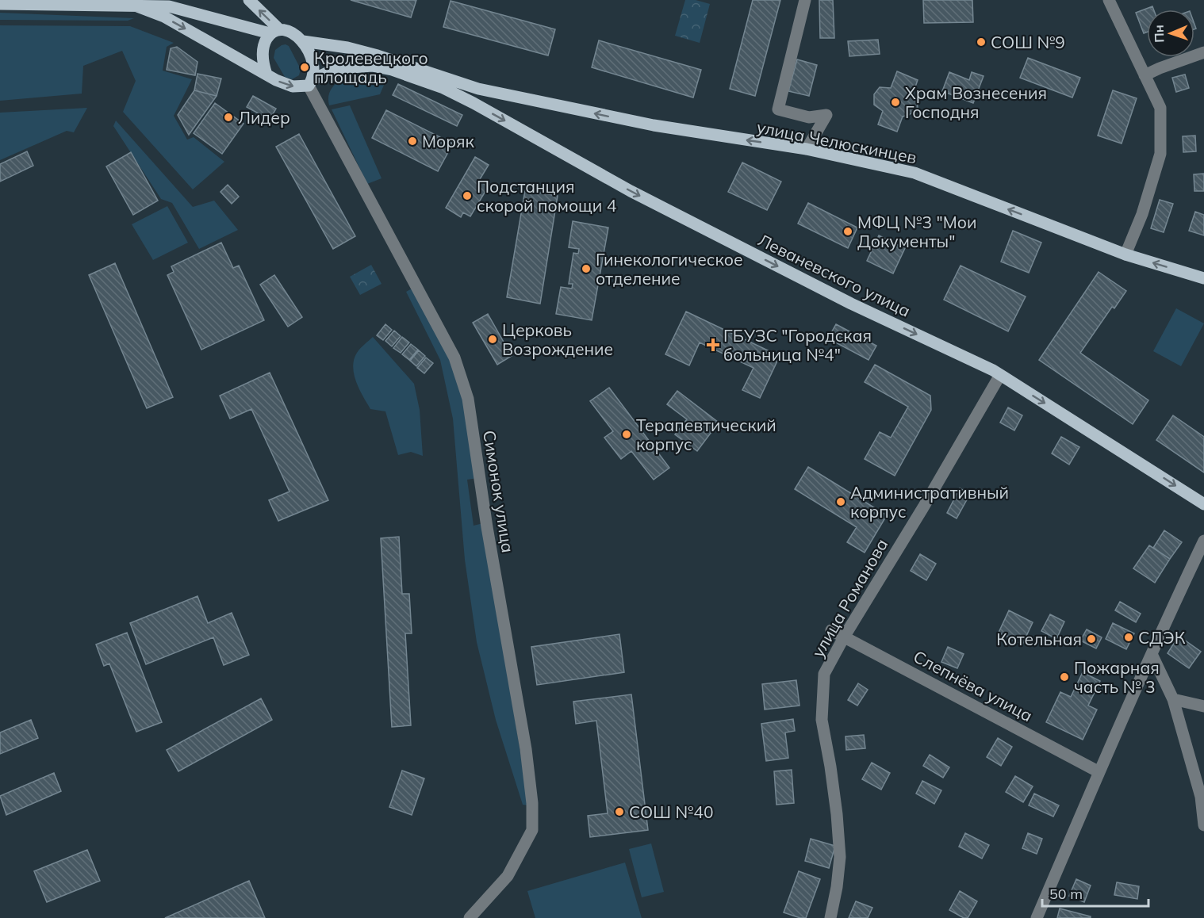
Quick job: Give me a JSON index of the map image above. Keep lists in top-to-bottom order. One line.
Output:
{"streets":{"main road":["улица Челюскинцев","Леваневского улица"],"street":["Симонок улица","улица Романова","Слепнёва улица"]},"crossings":[["улица Челюскинцев","Леваневского улица"],["улица Челюскинцев","Симонок улица"],["Леваневского улица","Симонок улица"],["Леваневского улица","улица Романова"],["улица Романова","Слепнёва улица"]],"one_way":["улица Челюскинцев","Леваневского улица"],"places":{"other":["СОШ №9","Кролевецкого площадь","Храм Вознесения Господня","Лидер","Моряк","Подстанция скорой помощи 4","МФЦ №3 \"Мои Документы\"","Гинекологическое отделение","Церковь Возрождение","Терапевтический корпус","Административный корпус","СДЭК","Котельная","Пожарная часть № 3","СОШ №40"],"health":["ГБУЗС \"Городская больница №4\""]},"scale_bar":"50 m","north":"left"}
